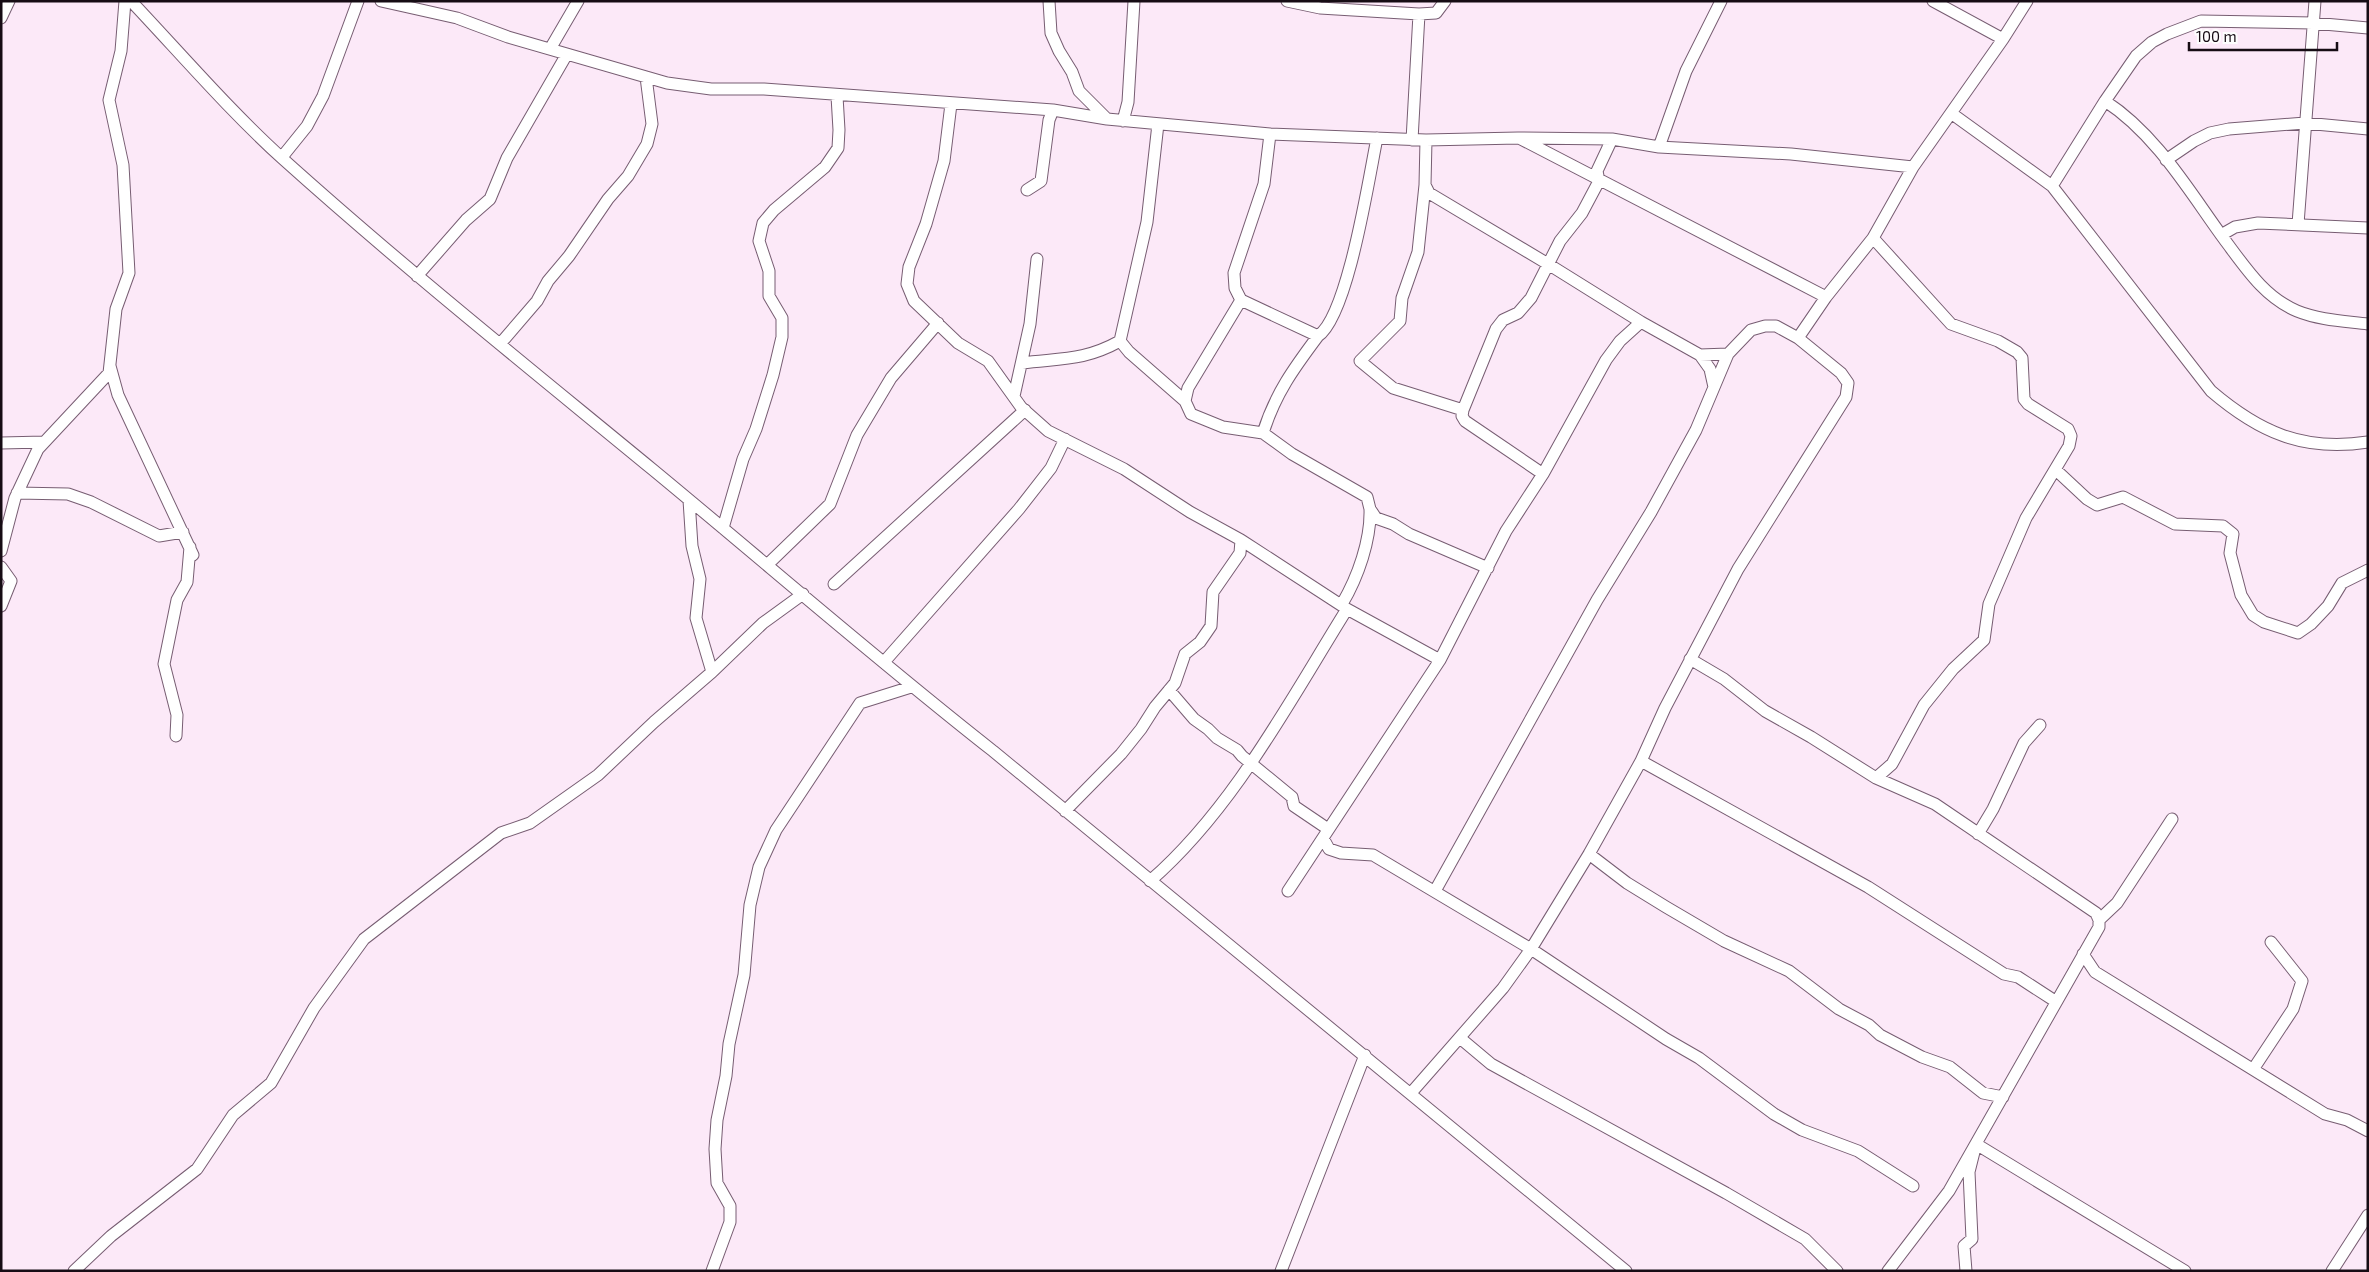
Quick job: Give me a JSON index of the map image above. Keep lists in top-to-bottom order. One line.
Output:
{"scale_bar":"100 m"}
